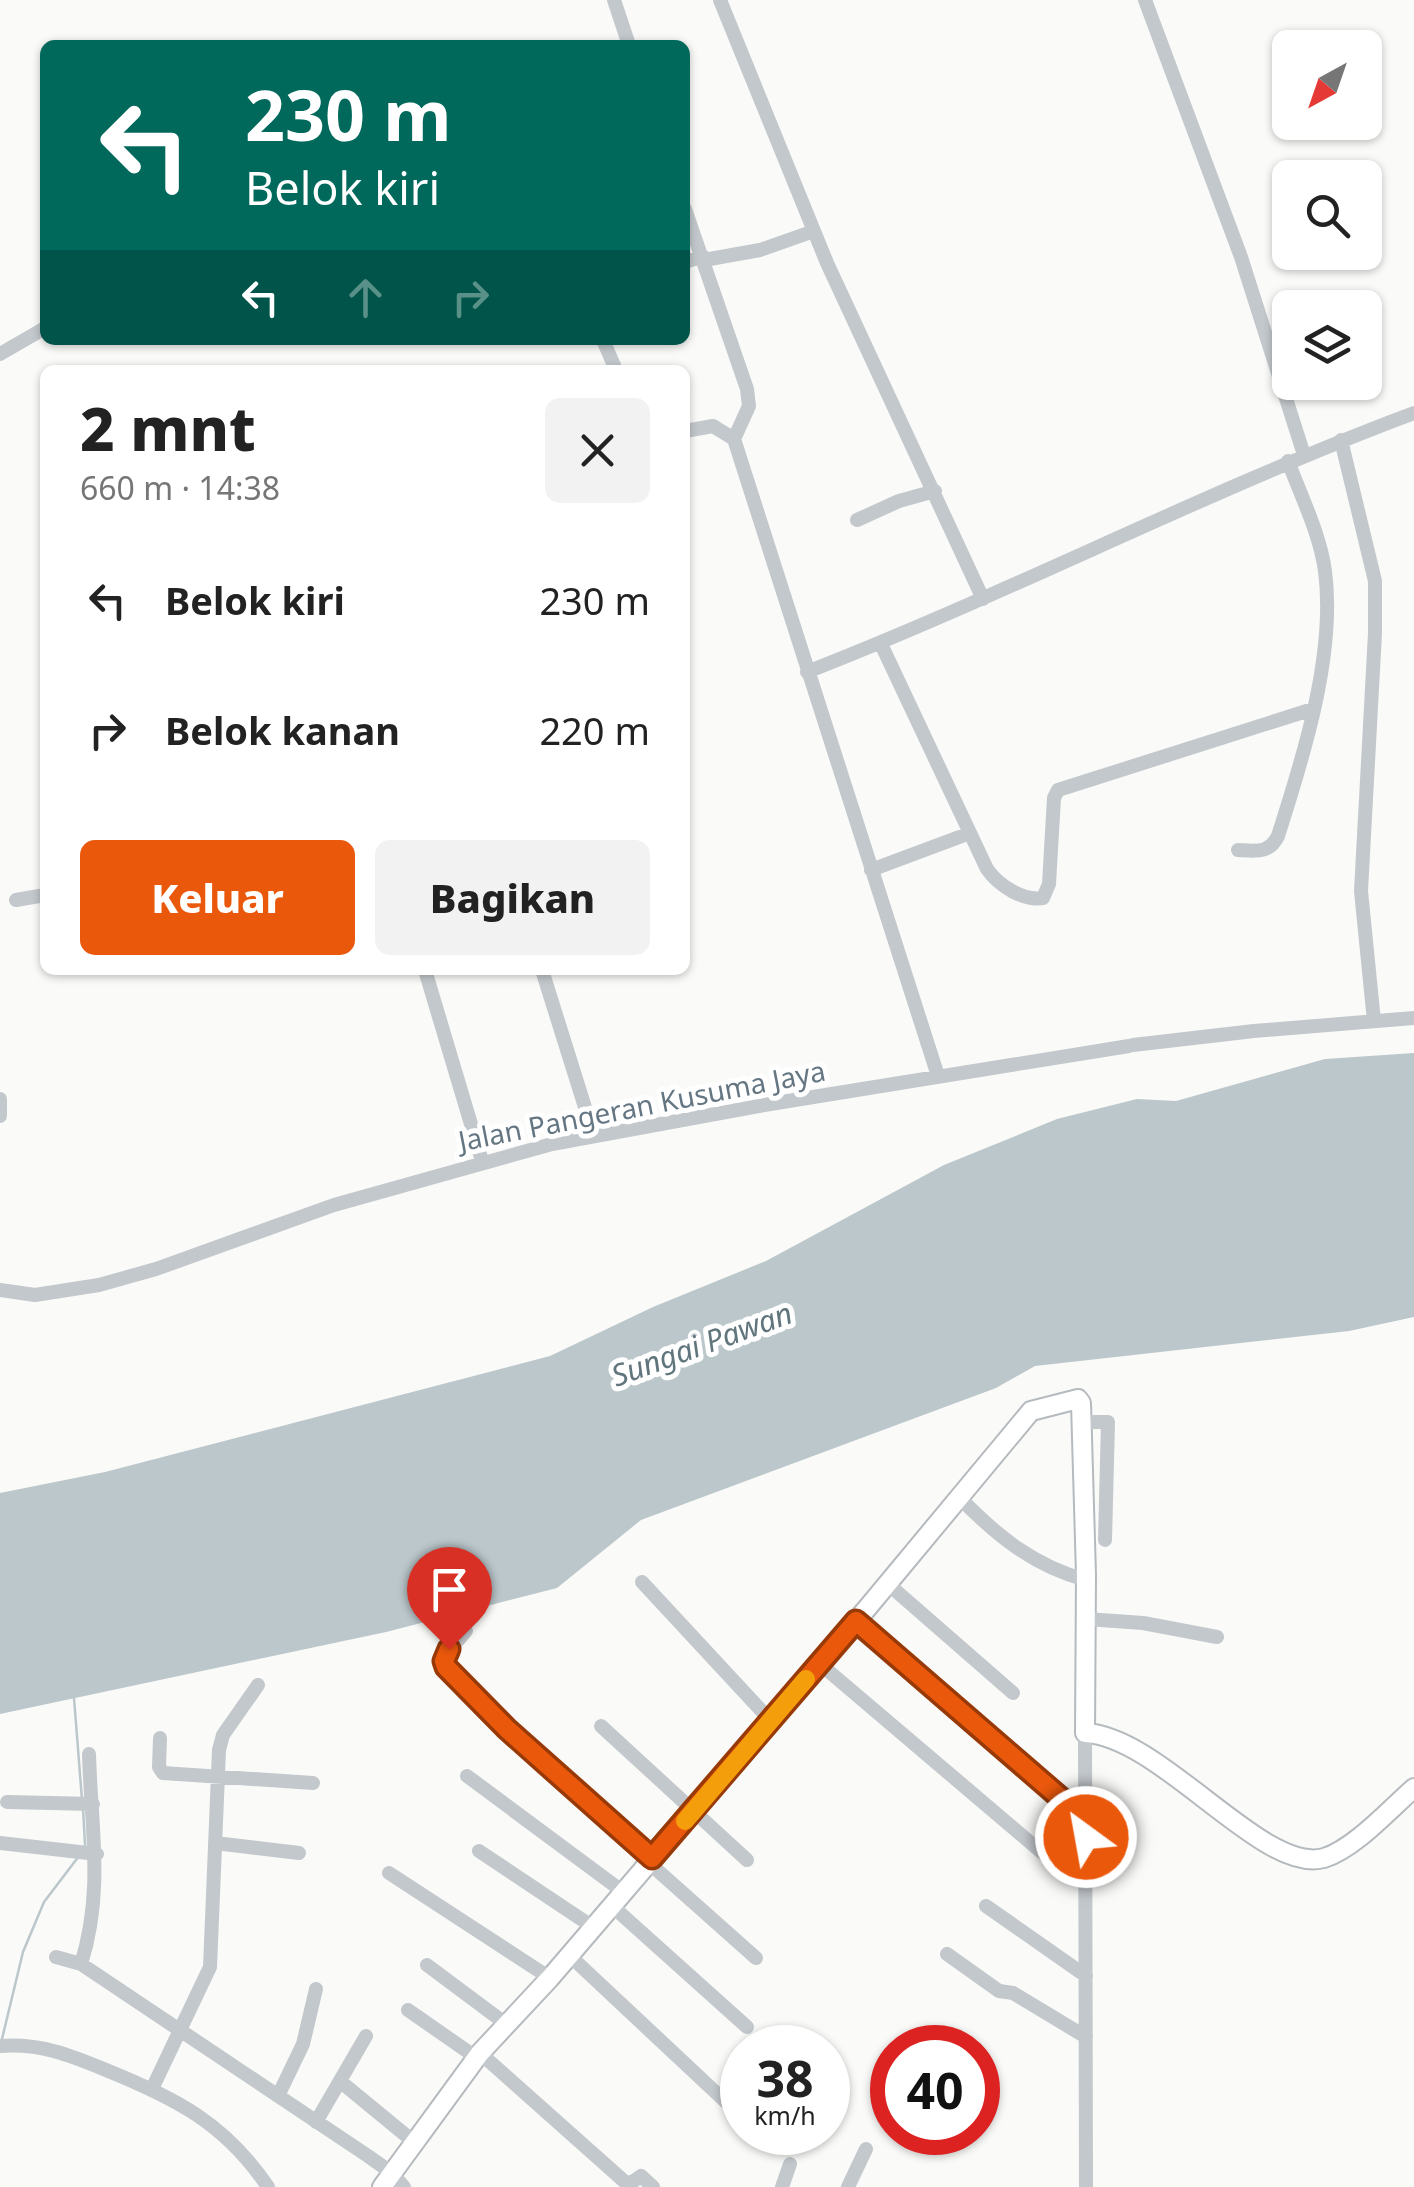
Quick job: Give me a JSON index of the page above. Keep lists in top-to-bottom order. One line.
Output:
{"streets":{"street":["Jalan Pangeran Kusuma Jaya"]},"water":["Sungai Pawan"],"north":"bottom left","page":{"turn":["230 m","Belok kiri"],"heading":["2 mnt","660 m · 14:38"],"list":[{"name":"Belok kiri","value":"230 m"},{"name":"Belok kanan","value":"220 m"}],"buttons":["Keluar","Bagikan"],"speed":"38 km/h","limit":"40"}}
